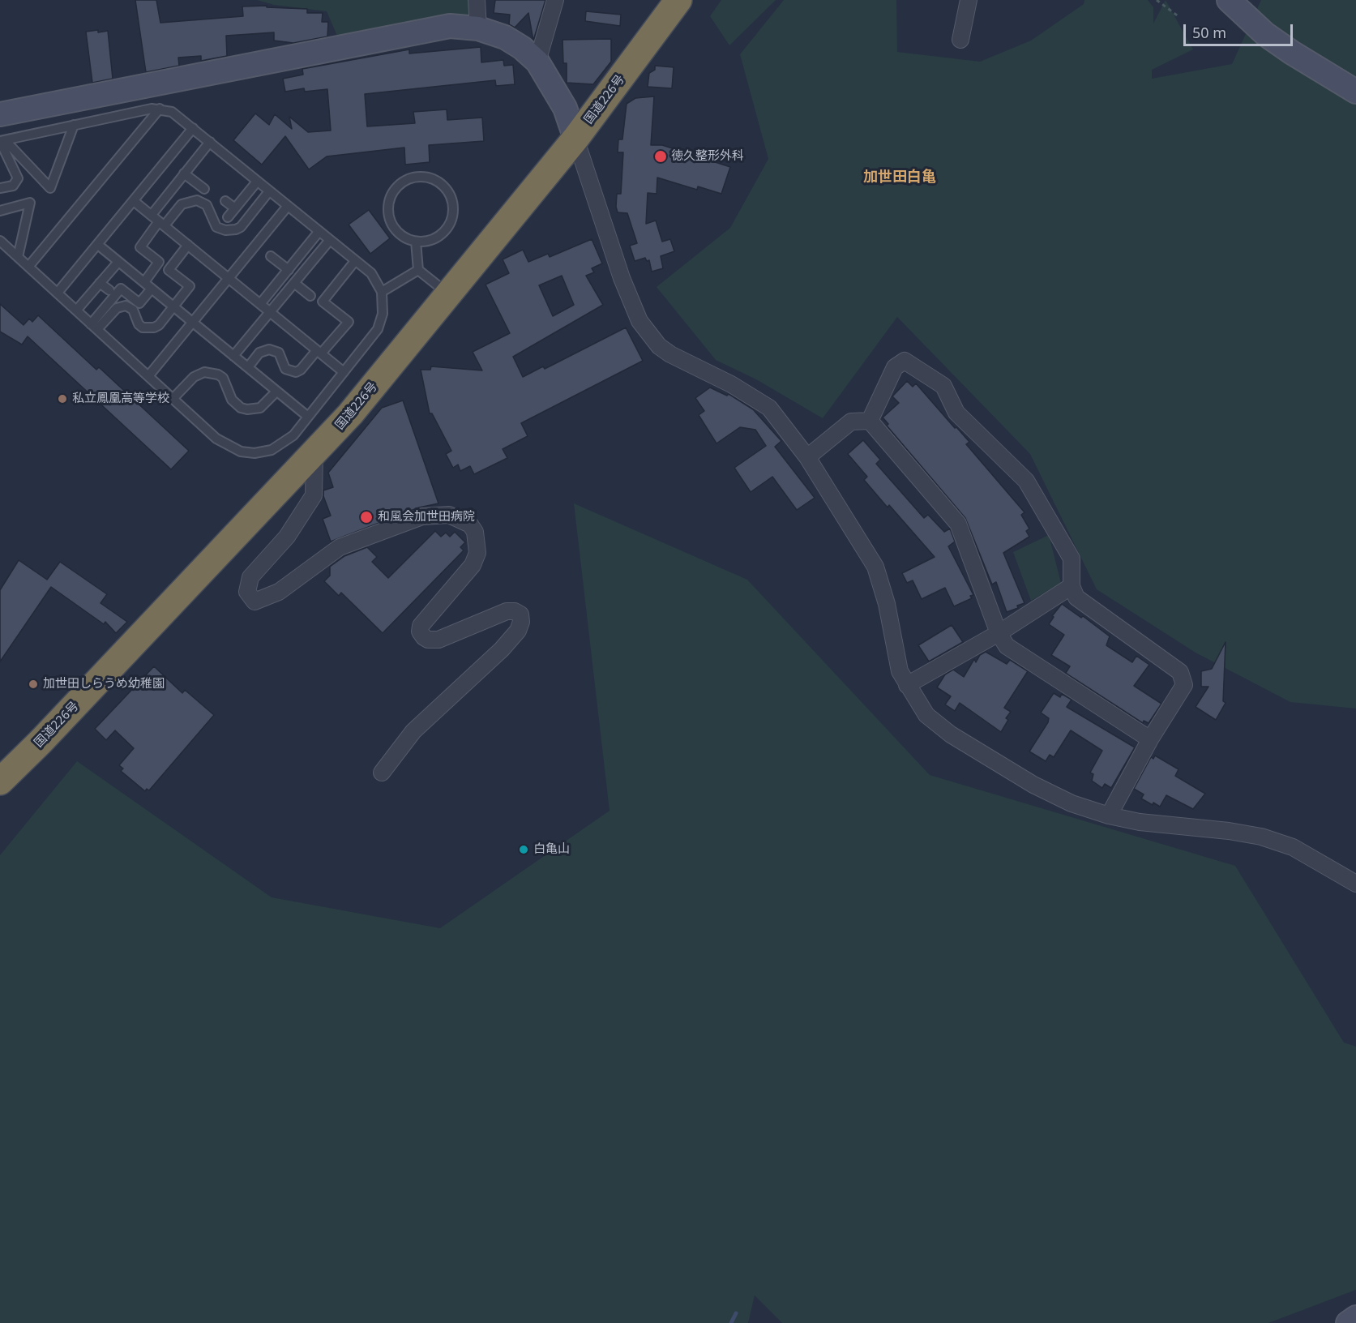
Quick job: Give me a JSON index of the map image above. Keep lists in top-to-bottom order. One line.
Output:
{"streets":{"highway":["国道226号"]},"districts":["加世田白亀"],"places":["徳久整形外科","私立鳳凰高等学校","和風会加世田病院","加世田しらうめ幼稚園","白亀山"],"scale_bar":"50 m"}
